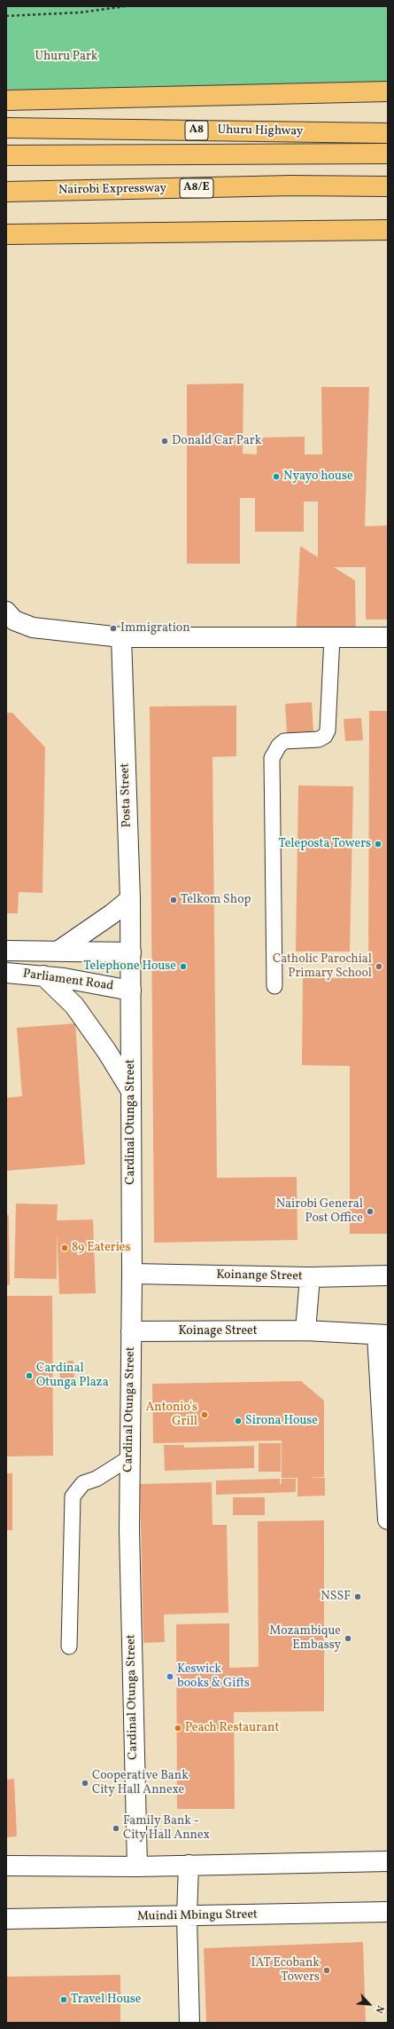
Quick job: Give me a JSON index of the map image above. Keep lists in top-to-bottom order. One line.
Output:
{"streets":{"highway":["A8","Uhuru Highway","A8/E","Nairobi Expressway"],"street":["Posta Street","Parliament Road","Cardinal Otunga Street","Koinange Street","Koinage Street","Muindi Mbingu Street"]},"crossings":[["Posta Street","Parliament Road"],["Posta Street","Cardinal Otunga Street"],["Parliament Road","Cardinal Otunga Street"],["Cardinal Otunga Street","Koinange Street"],["Cardinal Otunga Street","Koinage Street"]],"parks":["Uhuru Park"],"places":["Donald Car Park","Nyayo house","Immigration","Teleposta Towers","Telkom Shop","Telephone House","Catholic Parochial Primary School","Nairobi General Post Office","89 Eateries","Cardinal Otunga Plaza","Antonio's Grill","Sirona House","NSSF","Mozambique Embassy","Keswick books & Gifts","Peach Restaurant","Cooperative Bank City Hall Annexe","Family Bank - City Hall Annex","IAT Ecobank Towers","Travel House"],"north":"bottom right"}
